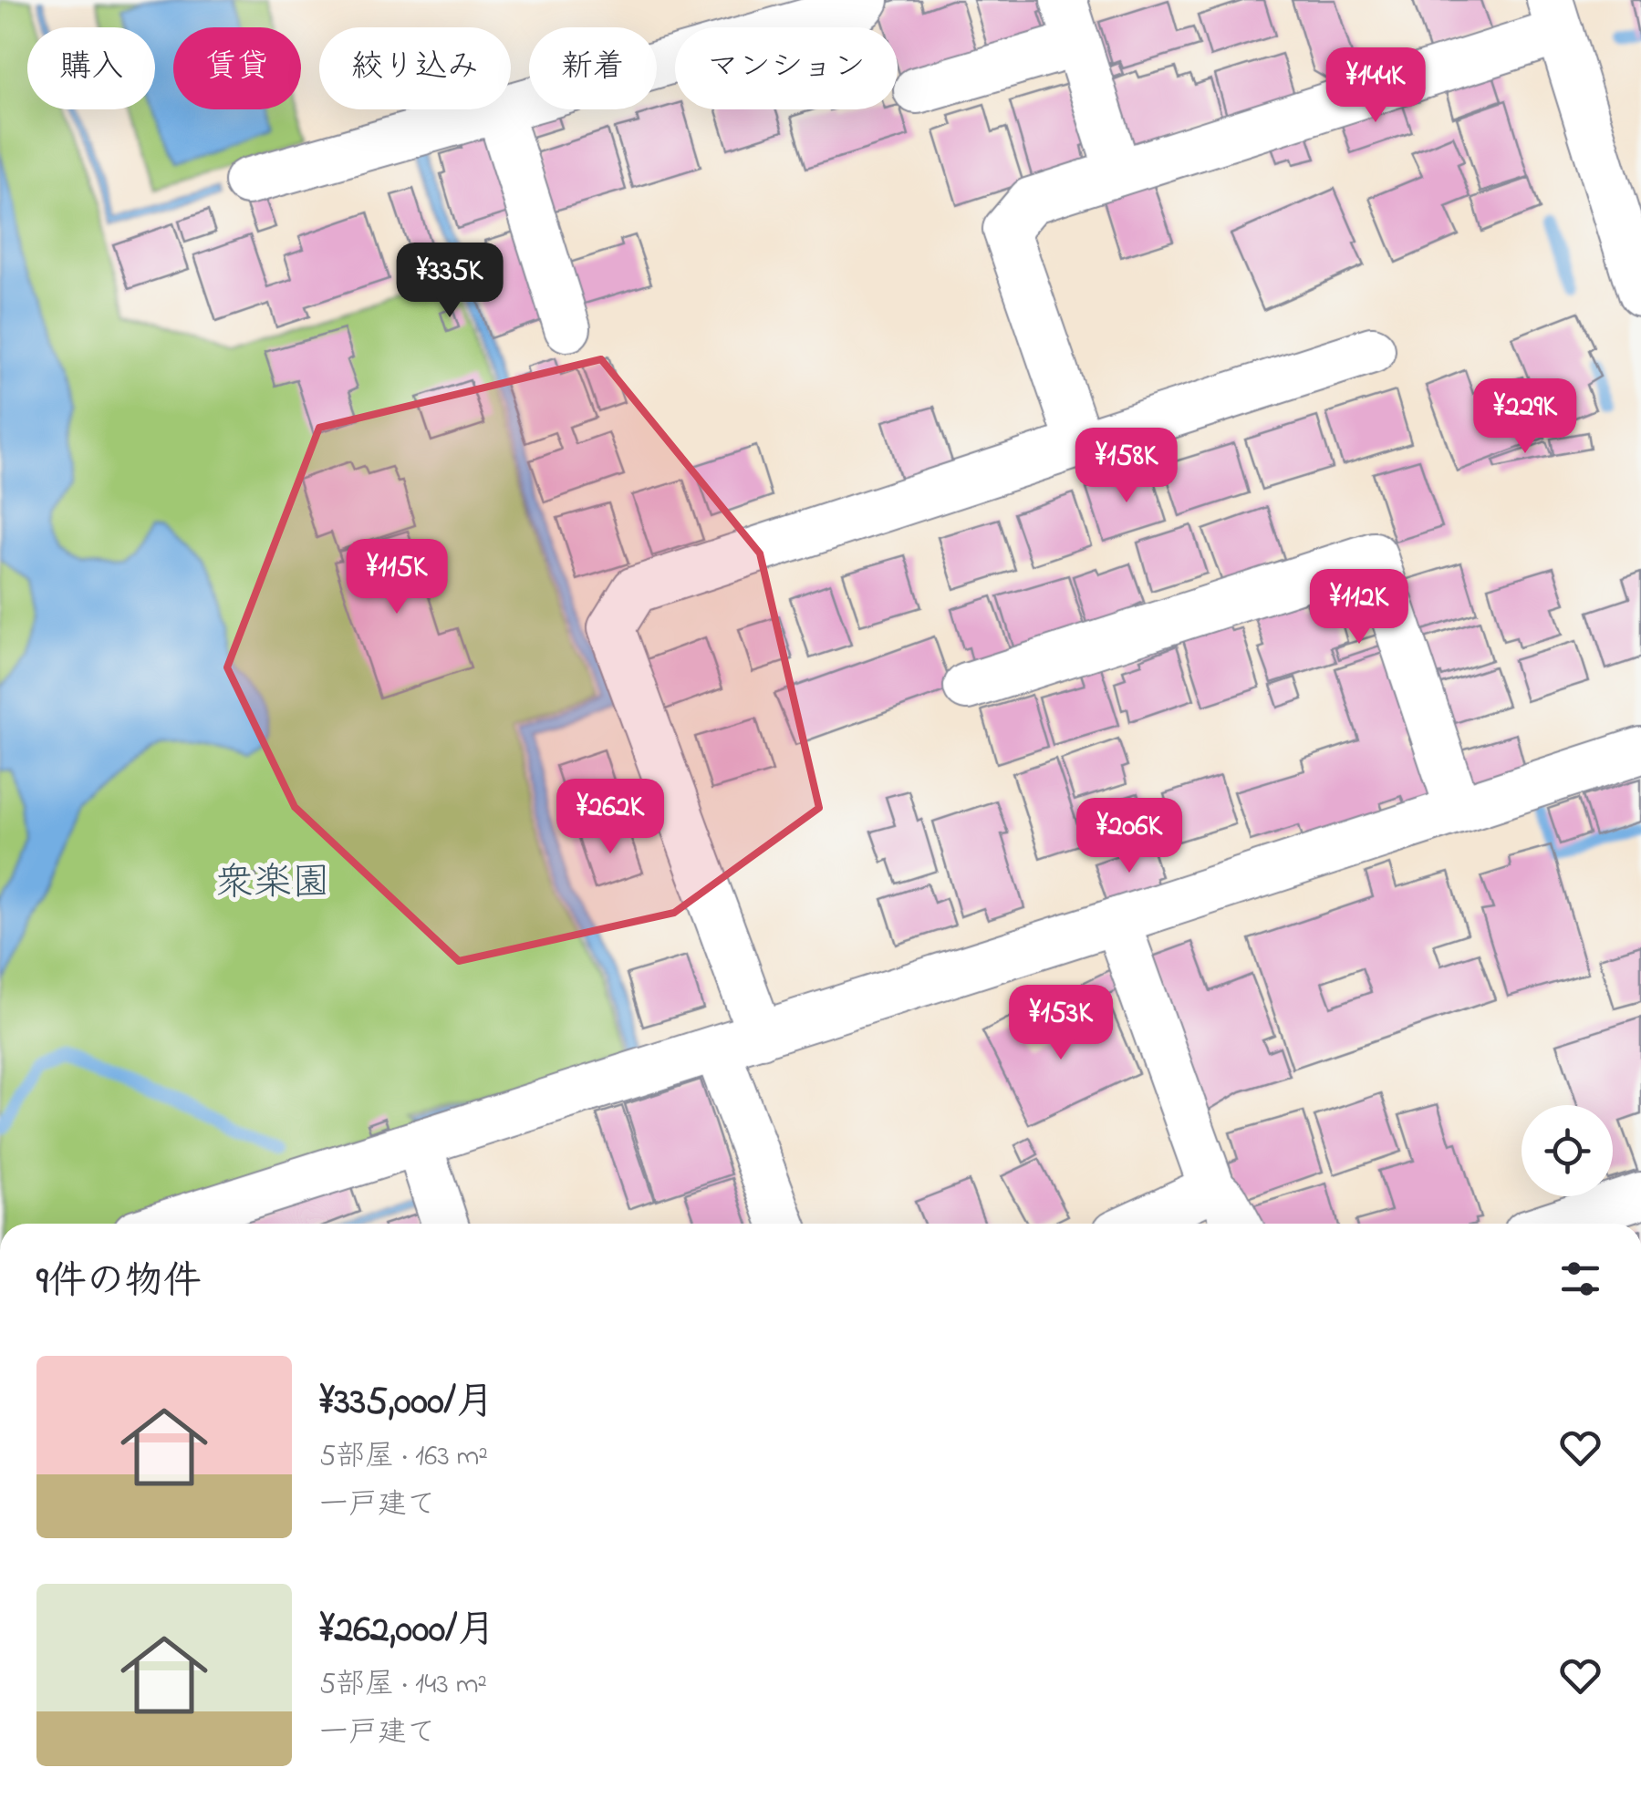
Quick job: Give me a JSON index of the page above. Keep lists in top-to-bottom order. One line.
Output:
{"parks":["衆楽園"],"page":{"chip":["購入","賃貸","絞り込み","新着","マンション"],"price":["¥144K","¥335K","¥229K","¥158K","¥115K","¥112K","¥262K","¥206K","¥153K"],"heading":"9件の物件","list":[{"name":"¥335,000/月","note":"5部屋 · 163 m² · 一戸建て"},{"name":"¥262,000/月","note":"5部屋 · 143 m² · 一戸建て"}]}}
